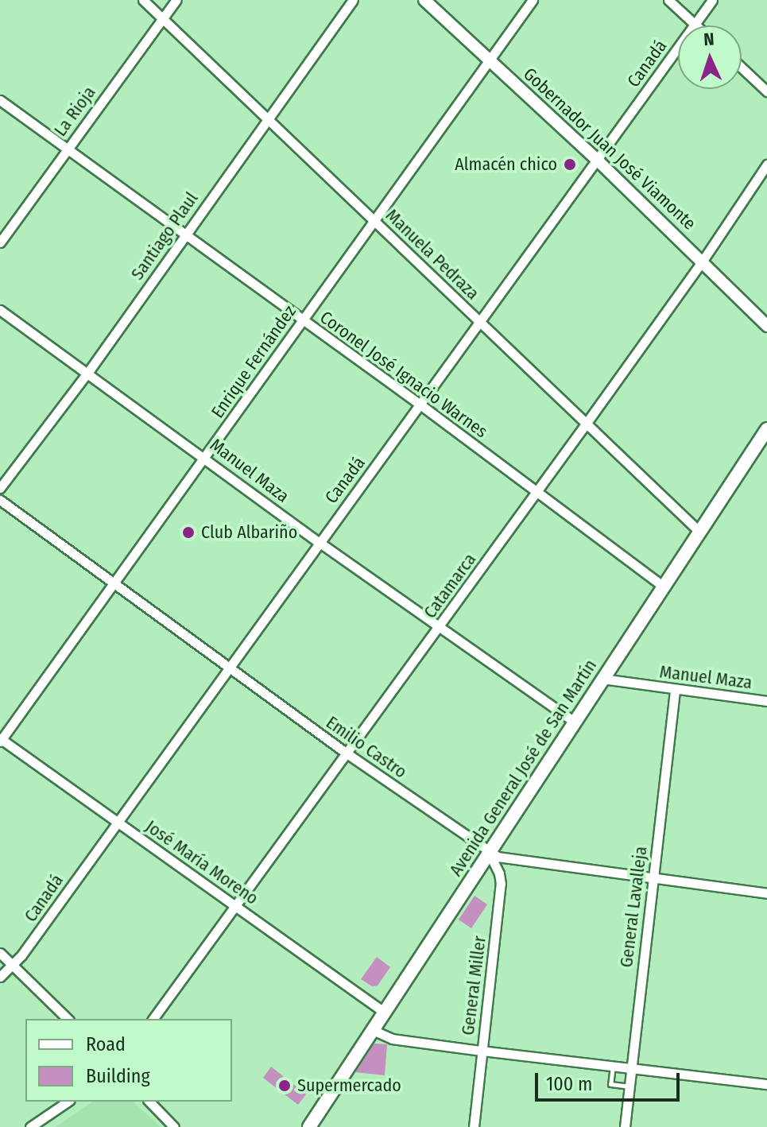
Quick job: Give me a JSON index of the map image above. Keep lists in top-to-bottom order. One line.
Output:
{"streets":{"main road":["Avenida General José de San Martín"],"street":["Canadá","La Rioja","Gobernador Juan José Viamonte","Santiago Plaul","Manuela Pedraza","Enrique Fernández","Coronel José Ignacio Warnes","Manuel Maza","Catamarca","Emilio Castro","José María Moreno","General Lavalleja","General Miller"]},"crossings":[["Canadá","Gobernador Juan José Viamonte"],["Canadá","Manuela Pedraza"],["Canadá","Coronel José Ignacio Warnes"],["Canadá","Manuel Maza"],["Canadá","Emilio Castro"],["Canadá","José María Moreno"],["La Rioja","Manuela Pedraza"],["La Rioja","Coronel José Ignacio Warnes"],["Gobernador Juan José Viamonte","Enrique Fernández"],["Gobernador Juan José Viamonte","Catamarca"],["Santiago Plaul","Manuela Pedraza"],["Santiago Plaul","Coronel José Ignacio Warnes"],["Santiago Plaul","Manuel Maza"],["Manuela Pedraza","Enrique Fernández"],["Manuela Pedraza","Catamarca"],["Manuela Pedraza","Avenida General José de San Martín"],["Enrique Fernández","Coronel José Ignacio Warnes"],["Enrique Fernández","Manuel Maza"],["Enrique Fernández","Emilio Castro"],["Enrique Fernández","José María Moreno"],["Coronel José Ignacio Warnes","Catamarca"],["Coronel José Ignacio Warnes","Avenida General José de San Martín"],["Manuel Maza","Catamarca"],["Manuel Maza","Avenida General José de San Martín"],["Manuel Maza","General Lavalleja"],["Catamarca","Emilio Castro"],["Catamarca","José María Moreno"],["Emilio Castro","Avenida General José de San Martín"],["Emilio Castro","General Lavalleja"],["Emilio Castro","General Miller"],["Avenida General José de San Martín","José María Moreno"],["Avenida General José de San Martín","General Miller"]],"places":["Almacén chico","Club Albariño","Supermercado"],"legend":["Road","Building"],"scale_bar":"100 m","north":"top"}
